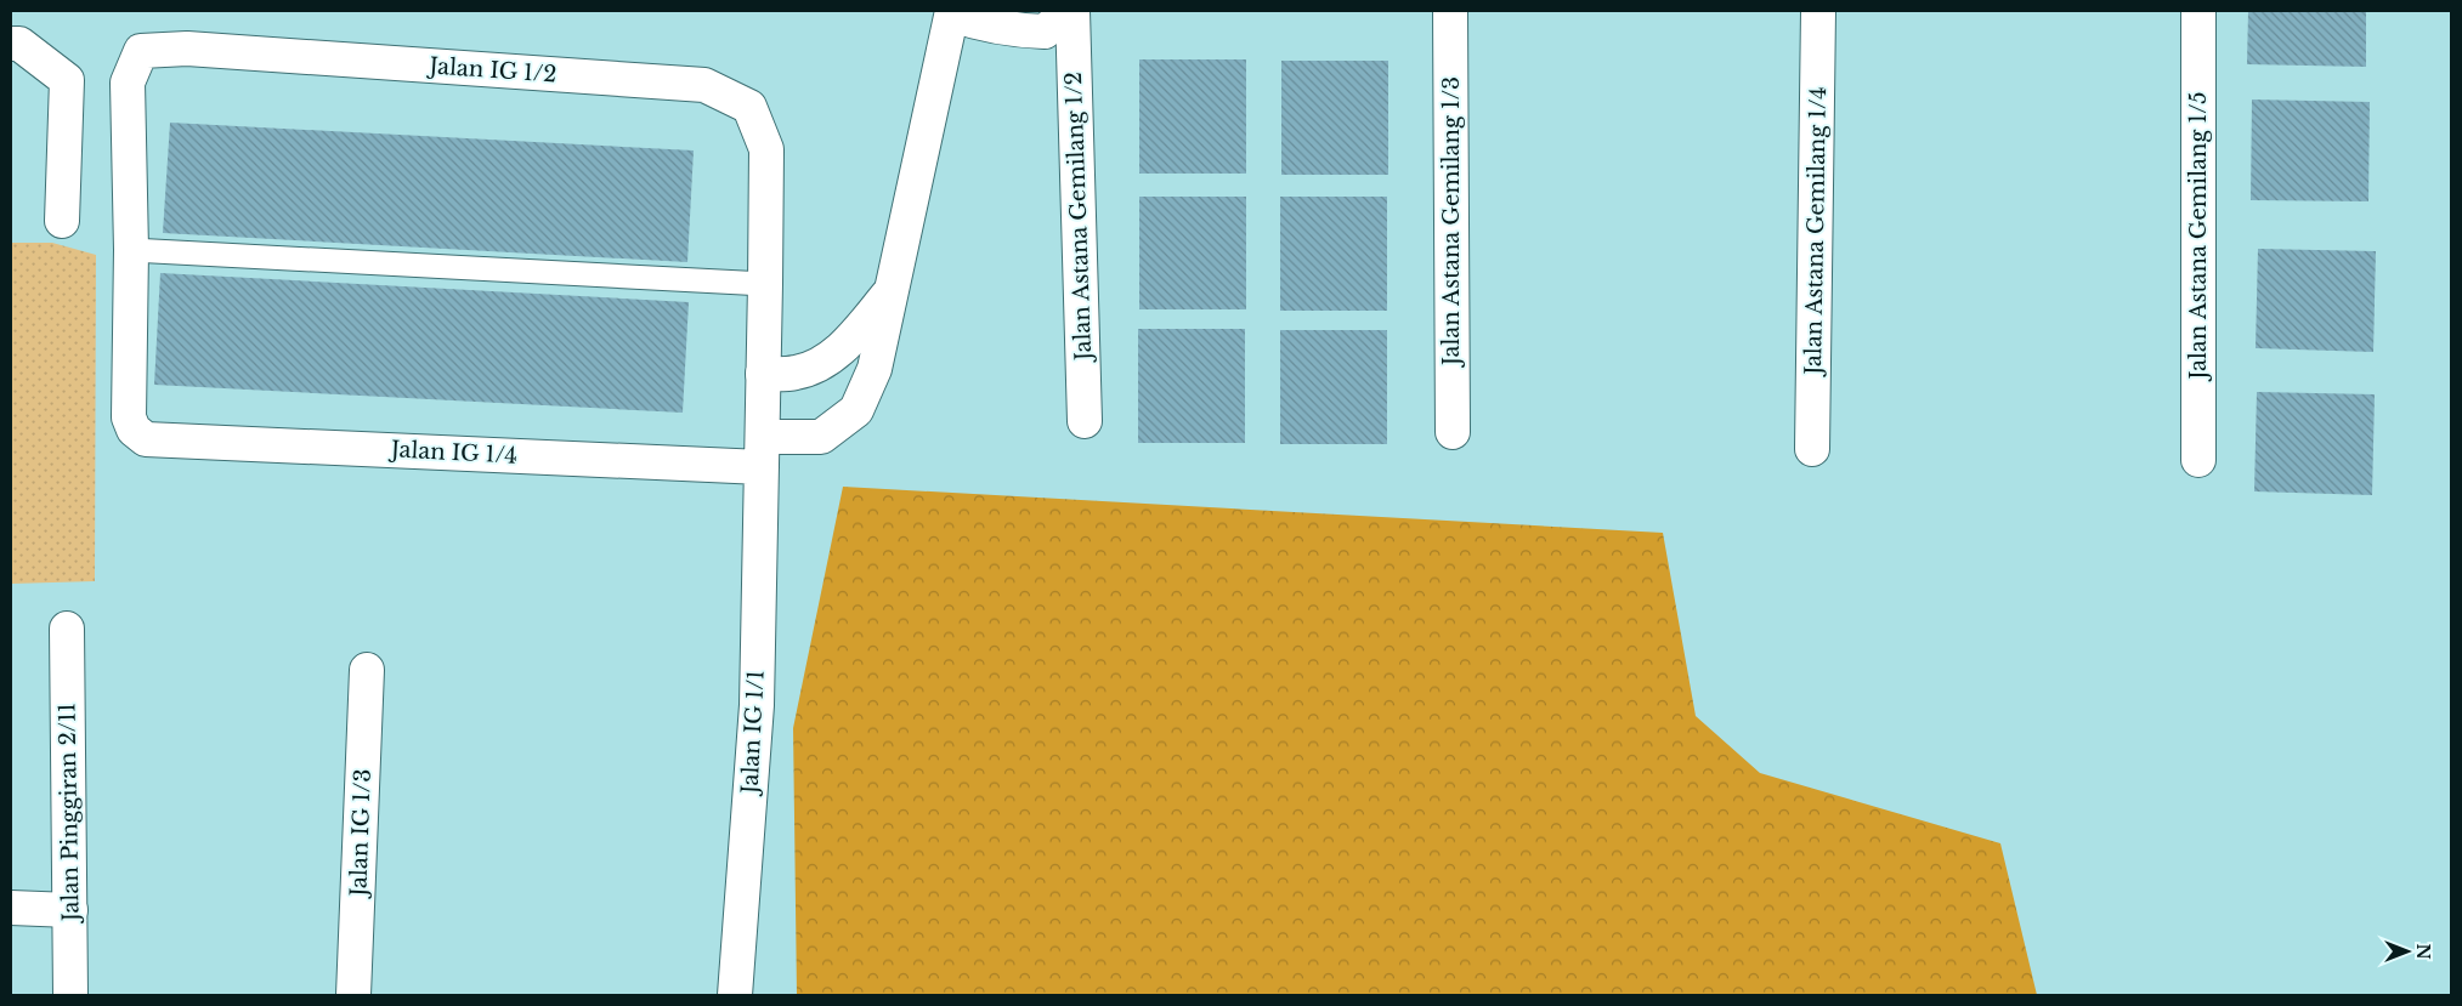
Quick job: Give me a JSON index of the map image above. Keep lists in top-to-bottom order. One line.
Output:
{"streets":{"street":["Jalan IG 1/2","Jalan Astana Gemilang 1/2","Jalan Astana Gemilang 1/3","Jalan Astana Gemilang 1/4","Jalan Astana Gemilang 1/5","Jalan IG 1/4","Jalan IG 1/1","Jalan Pinggiran 2/11","Jalan IG 1/3"]},"crossings":[["Jalan IG 1/2","Jalan IG 1/4"],["Jalan IG 1/2","Jalan IG 1/1"],["Jalan IG 1/4","Jalan IG 1/1"]],"north":"right"}
